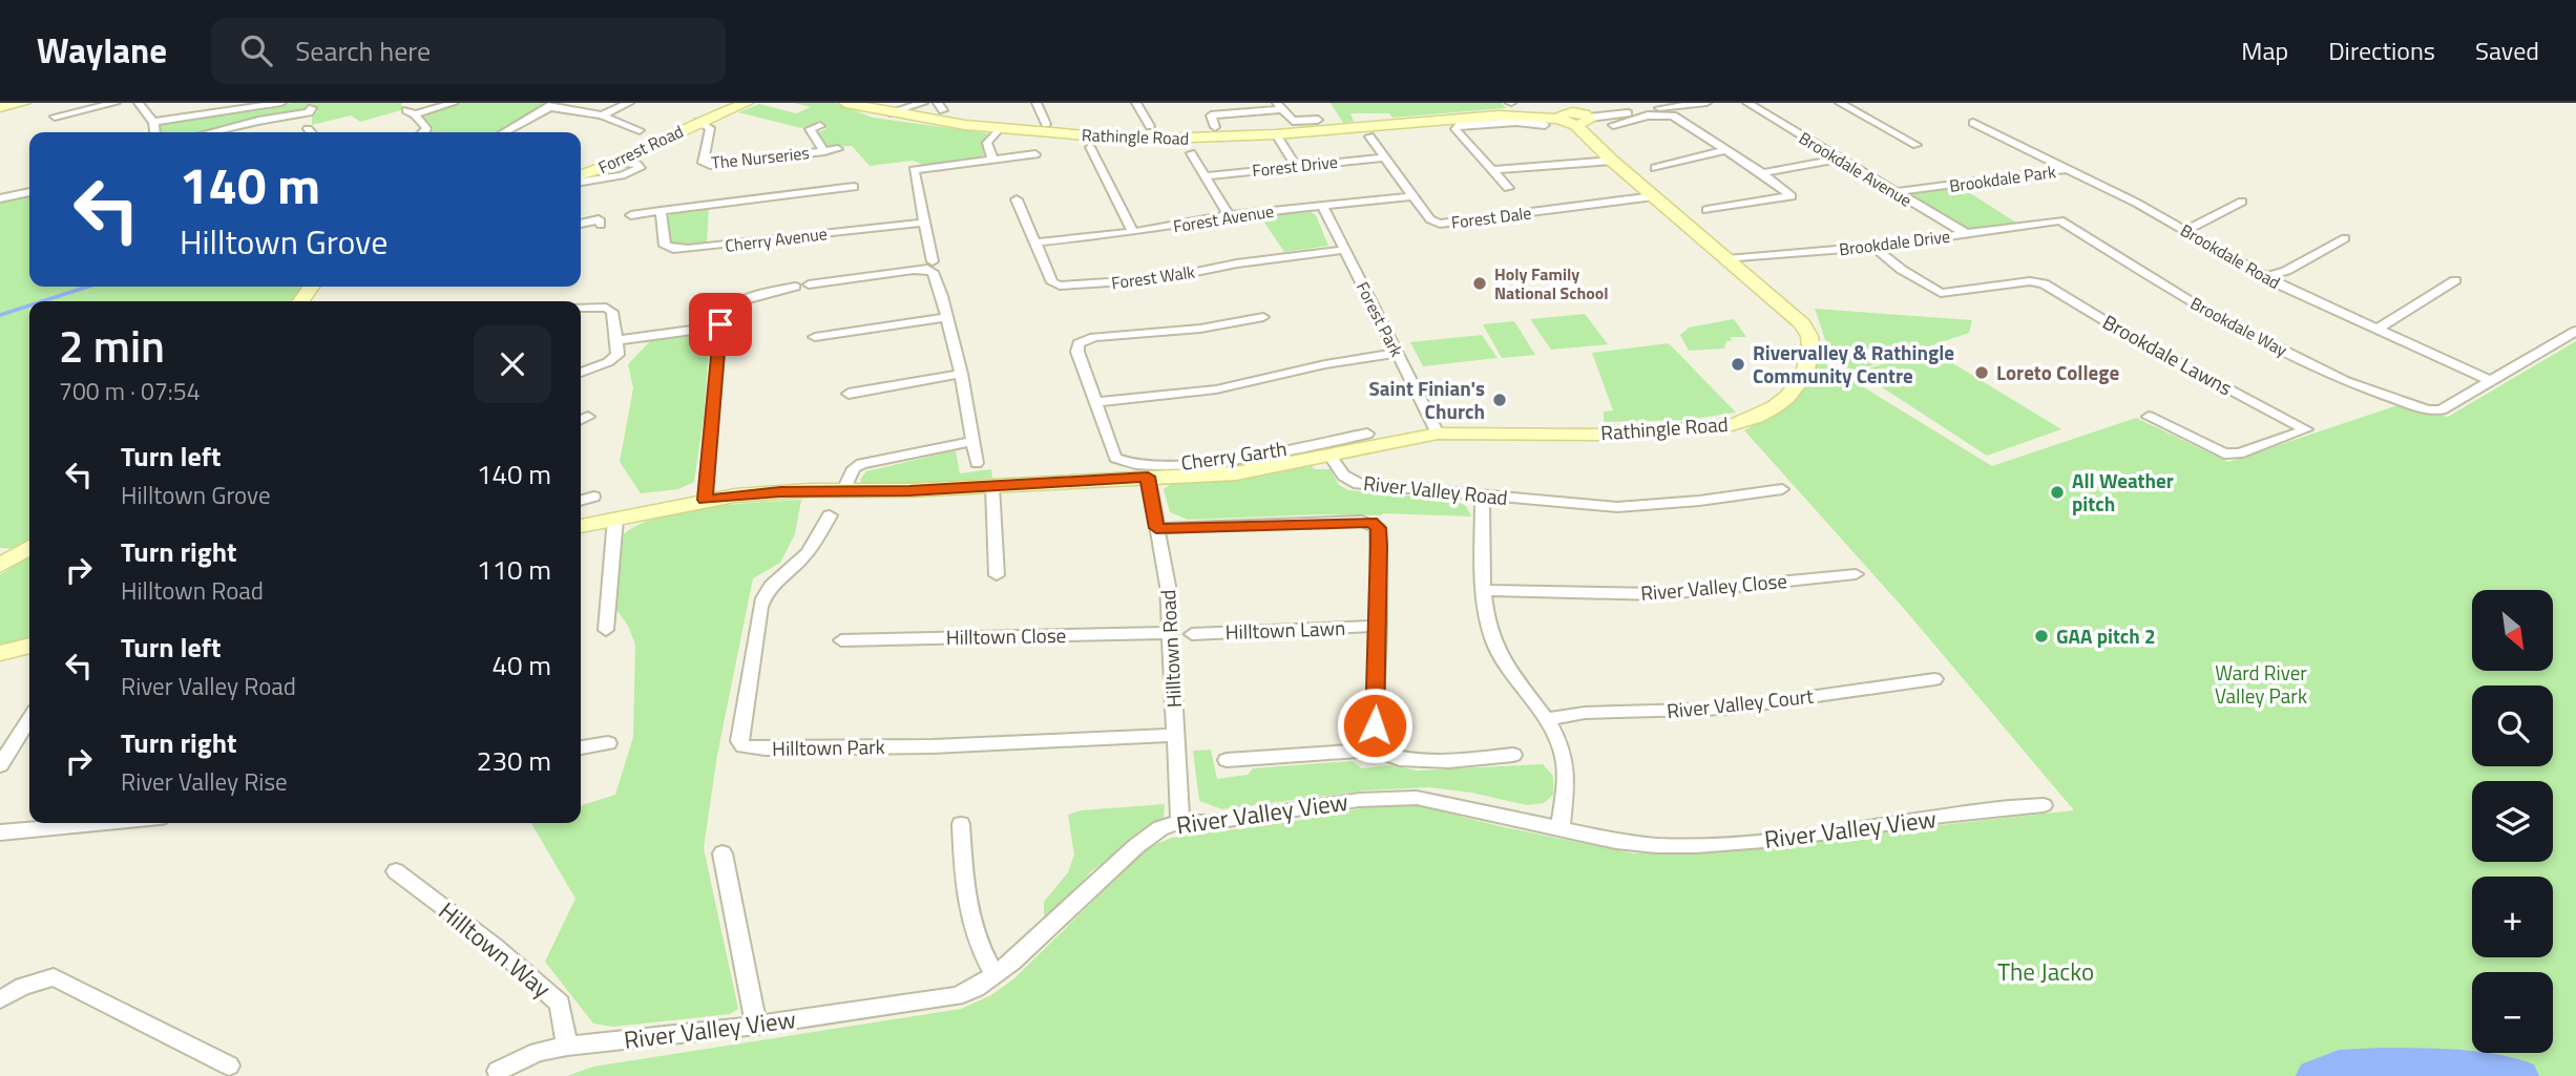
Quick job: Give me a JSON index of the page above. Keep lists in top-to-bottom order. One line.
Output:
{"streets":{"street":["Rathingle Road","Forrest Road","The Nurseries","Forest Drive","Brookdale Avenue","Brookdale Park","Forest Dale","Forest Avenue","Cherry Avenue","Brookdale Drive","Brookdale Road","Forest Walk","Forest Park","Brookdale Way","Brookdale Lawns","Cherry Garth","River Valley Road","River Valley Close","Hilltown Lawn","Hilltown Close","Hilltown Road","River Valley Court","Hilltown Park","River Valley View","Hilltown Way"]},"crossings":[["Rathingle Road","Forest Dale"],["Rathingle Road","Brookdale Drive"],["Rathingle Road","Forest Park"],["Rathingle Road","River Valley Road"],["Forrest Road","The Nurseries"],["Forest Drive","Forest Dale"],["Brookdale Avenue","Brookdale Park"],["Brookdale Avenue","Brookdale Drive"],["Brookdale Park","Brookdale Road"],["Forest Dale","Forest Avenue"],["Forest Avenue","Forest Walk"],["Forest Avenue","Forest Park"],["Brookdale Drive","Brookdale Way"],["Brookdale Drive","Brookdale Lawns"],["Brookdale Road","Brookdale Way"],["Forest Walk","Forest Park"],["Hilltown Close","Hilltown Road"],["Hilltown Road","Hilltown Park"],["Hilltown Road","River Valley View"],["River Valley View","Hilltown Way"]],"parks":["Ward River Valley Park","The Jacko"],"places":["Holy Family National School","Rivervalley & Rathingle Community Centre","Loreto College","Saint Finian's Church","All Weather pitch","GAA pitch 2"],"north":"bottom right","page":{"header":"Waylane","search":"Search here","nav":["Map","Directions","Saved"],"turn":["140 m","Hilltown Grove"],"heading":["2 min","700 m · 07:54"],"list":[{"name":"Turn left","note":"Hilltown Grove","value":"140 m"},{"name":"Turn right","note":"Hilltown Road","value":"110 m"},{"name":"Turn left","note":"River Valley Road","value":"40 m"},{"name":"Turn right","note":"River Valley Rise","value":"230 m"}],"map_buttons":["+","−"]}}
